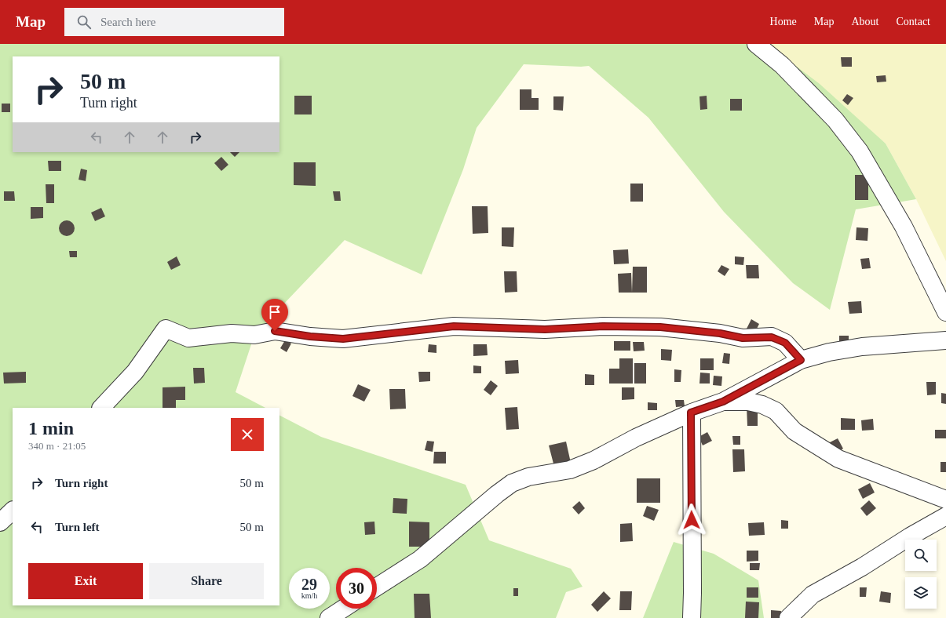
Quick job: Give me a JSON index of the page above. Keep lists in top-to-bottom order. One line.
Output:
{"page":{"header":"Map","search":"Search here","nav":["Home","Map","About","Contact"],"turn":["50 m","Turn right"],"heading":["1 min","340 m · 21:05"],"list":[{"name":"Turn right","value":"50 m"},{"name":"Turn left","value":"50 m"}],"buttons":["Exit","Share"],"speed":"29 km/h","limit":"30"}}
